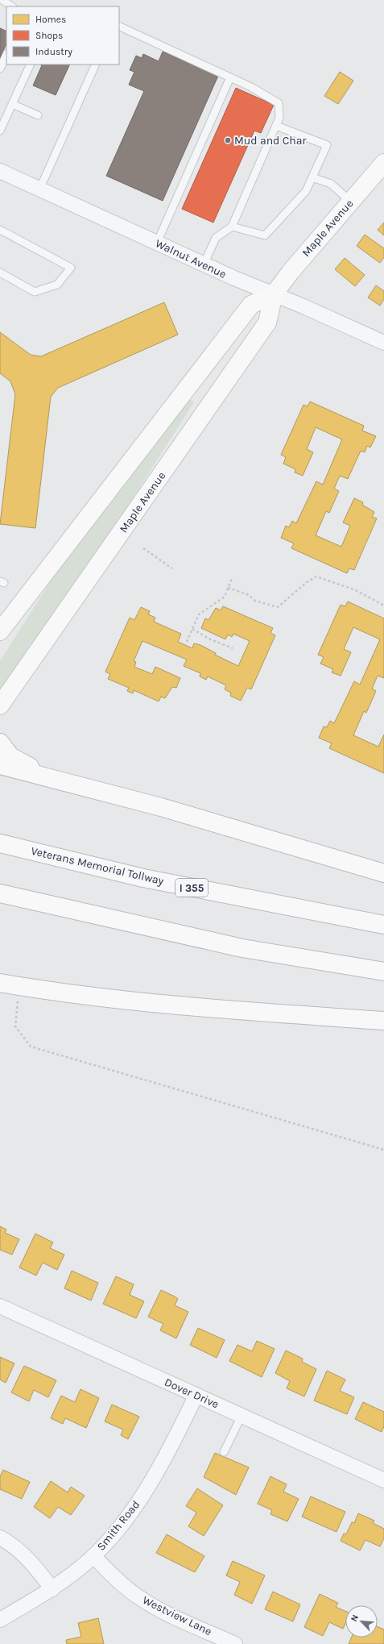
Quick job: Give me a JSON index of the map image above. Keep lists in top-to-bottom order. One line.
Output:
{"streets":{"main road":["Maple Avenue","Veterans Memorial Tollway","I 355"],"street":["Walnut Avenue","Dover Drive","Smith Road","Westview Lane"]},"crossings":[["Maple Avenue","Walnut Avenue"],["Dover Drive","Smith Road"],["Smith Road","Westview Lane"]],"places":["Mud and Char"],"legend":["Homes","Shops","Industry"],"north":"top left"}
